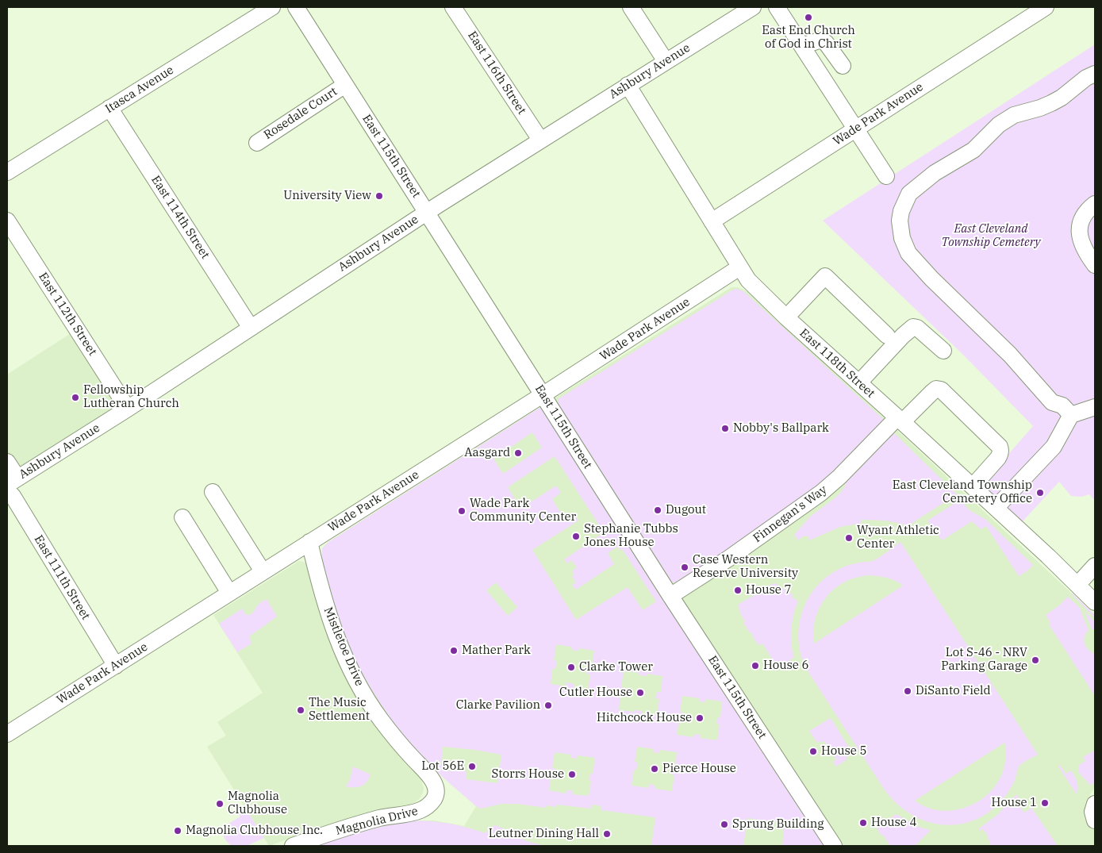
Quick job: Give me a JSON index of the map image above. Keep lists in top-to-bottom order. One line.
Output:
{"streets":{"street":["Ashbury Avenue","East 116th Street","Itasca Avenue","Rosedale Court","Wade Park Avenue","East 115th Street","East 114th Street","East 112th Street","East 118th Street","Finnegan's Way","East 111th Street","Mistletoe Drive","Magnolia Drive"]},"crossings":[["Ashbury Avenue","East 116th Street"],["Ashbury Avenue","East 115th Street"],["Ashbury Avenue","East 114th Street"],["Ashbury Avenue","East 112th Street"],["Ashbury Avenue","East 118th Street"],["Itasca Avenue","East 114th Street"],["Rosedale Court","East 115th Street"],["Wade Park Avenue","East 115th Street"],["Wade Park Avenue","East 118th Street"],["Wade Park Avenue","East 111th Street"],["Wade Park Avenue","Mistletoe Drive"],["East 115th Street","Finnegan's Way"],["East 118th Street","Finnegan's Way"],["Mistletoe Drive","Magnolia Drive"]],"parks":["East Cleveland Township Cemetery"],"places":["East End Church of God in Christ","University View","Fellowship Lutheran Church","Nobby's Ballpark","Aasgard","East Cleveland Township Cemetery Office","Dugout","Wade Park Community Center","Stephanie Tubbs Jones House","Wyant Athletic Center","Case Western Reserve University","House 7","Mather Park","Lot S-46 - NRV Parking Garage","House 6","Clarke Tower","DiSanto Field","Cutler House","Clarke Pavilion","The Music Settlement","Hitchcock House","House 5","Lot 56E","Pierce House","Storrs House","House 1","Magnolia Clubhouse","House 4","Sprung Building","Magnolia Clubhouse Inc.","Leutner Dining Hall"]}
